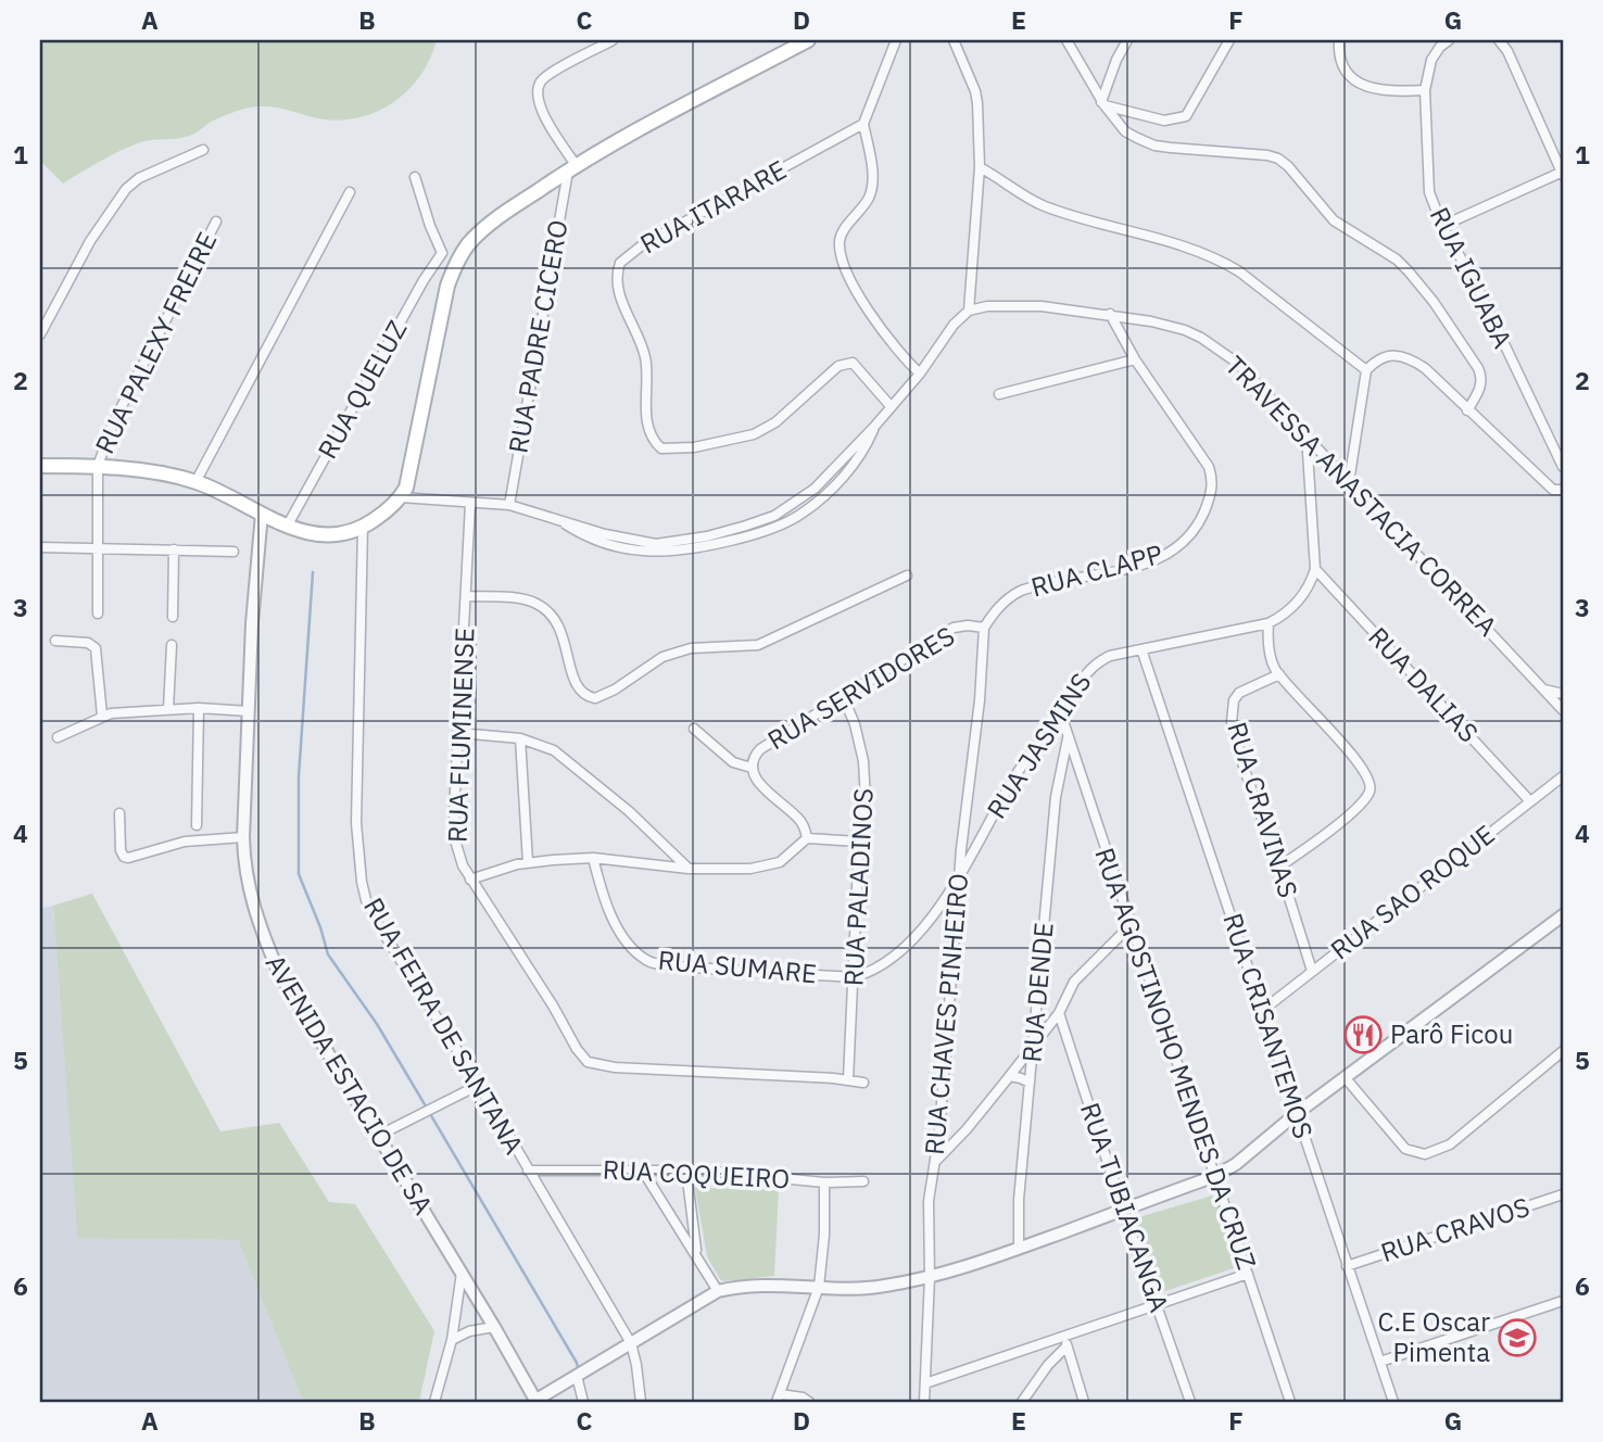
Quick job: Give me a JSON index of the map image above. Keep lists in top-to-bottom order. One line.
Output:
{"streets":{"street":["RUA ITARARE","RUA IGUABA","RUA PADRE CICERO","RUA PALEXY FREIRE","RUA QUELUZ","TRAVESSA ANASTACIA CORREA","RUA CLAPP","RUA DALIAS","RUA SERVIDORES","RUA FLUMINENSE","RUA JASMINS","RUA CRAVINAS","RUA PALADINOS","RUA SAO ROQUE","RUA SUMARE","RUA DENDE","RUA CHAVES PINHEIRO","RUA FEIRA DE SANTANA","RUA CRISANTEMOS","RUA AGOSTINOHO MENDES DA CRUZ","AVENIDA ESTACIO DE SA","RUA COQUEIRO","RUA TUBIACANGA","RUA CRAVOS"]},"crossings":[["TRAVESSA ANASTACIA CORREA","RUA CLAPP"],["RUA CLAPP","RUA SERVIDORES"],["RUA CLAPP","RUA CHAVES PINHEIRO"],["RUA DALIAS","RUA JASMINS"],["RUA DALIAS","RUA SAO ROQUE"],["RUA SERVIDORES","RUA PALADINOS"],["RUA SERVIDORES","RUA CHAVES PINHEIRO"],["RUA FLUMINENSE","RUA PALADINOS"],["RUA JASMINS","RUA PALADINOS"],["RUA JASMINS","RUA SUMARE"],["RUA JASMINS","RUA CHAVES PINHEIRO"],["RUA JASMINS","RUA CRISANTEMOS"],["RUA JASMINS","RUA AGOSTINOHO MENDES DA CRUZ"],["RUA CRAVINAS","RUA SAO ROQUE"],["RUA PALADINOS","RUA SUMARE"],["RUA SAO ROQUE","RUA CRISANTEMOS"],["RUA DENDE","RUA AGOSTINOHO MENDES DA CRUZ"],["RUA FEIRA DE SANTANA","RUA COQUEIRO"],["RUA CRISANTEMOS","RUA CRAVOS"]],"places":{"restaurant":["Parô Ficou"],"school or university":["C.E Oscar Pimenta"]},"grid":{"columns":["A","B","C","D","E","F","G"],"rows":["1","2","3","4","5","6"]}}
